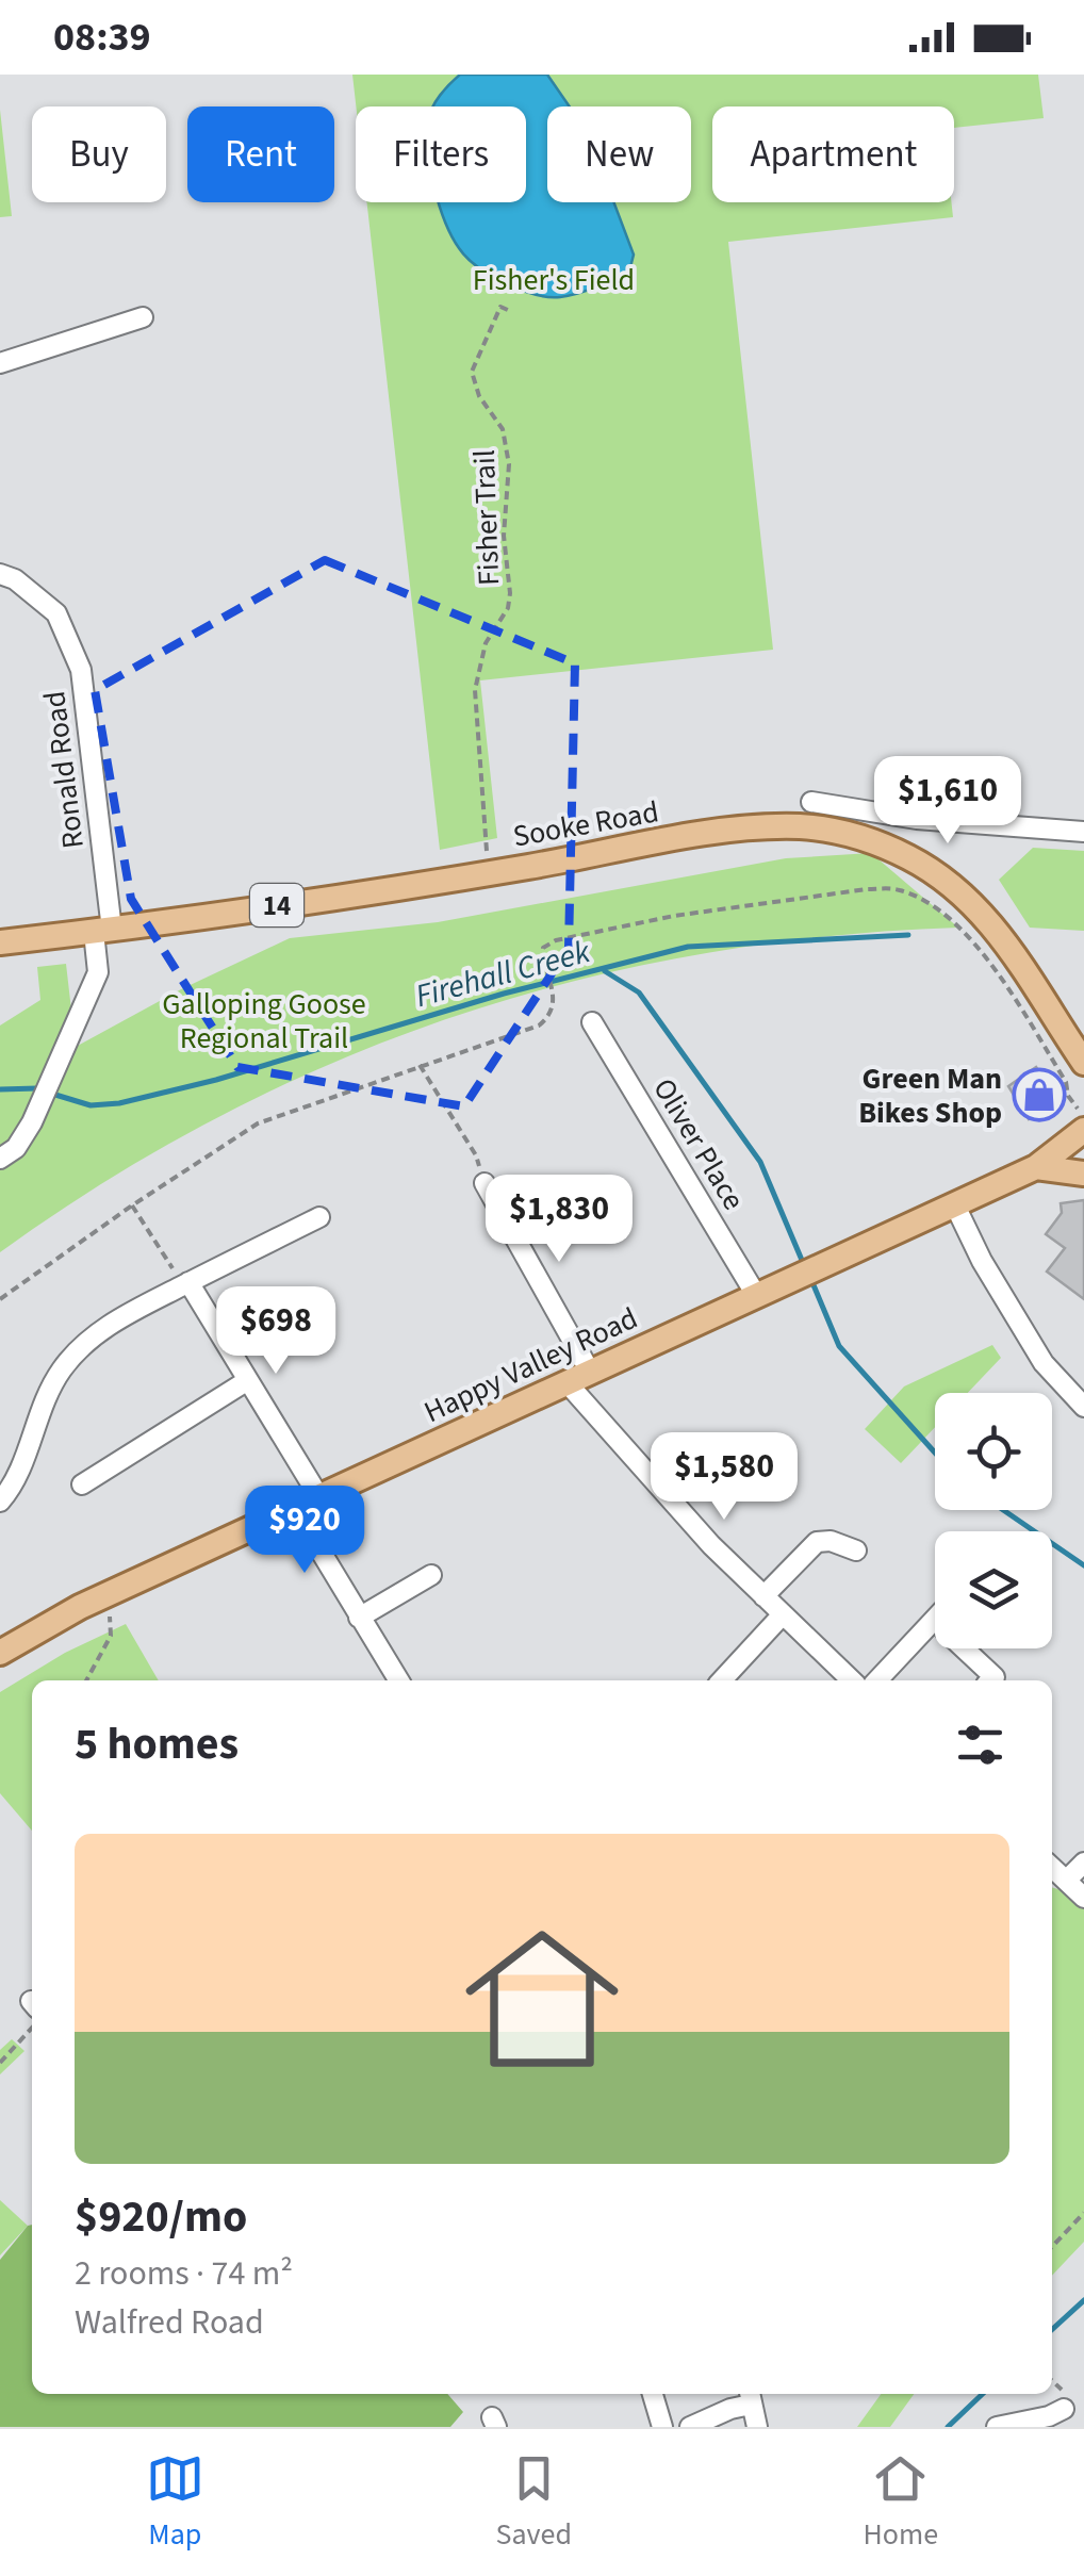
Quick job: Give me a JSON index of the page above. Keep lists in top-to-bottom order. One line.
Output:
{"streets":{"main road":["Sooke Road","14","Happy Valley Road"],"street":["Ronald Road","Oliver Place"],"path":["Fisher Trail"]},"crossings":[["Fisher Trail","Sooke Road"],["Ronald Road","Sooke Road"],["Oliver Place","Happy Valley Road"]],"water":["Firehall Creek"],"parks":["Fisher's Field","Galloping Goose Regional Trail"],"places":{"shop":["Green Man Bikes Shop"]},"page":{"status":"08:39","chip":["Buy","Rent","Filters","New","Apartment"],"price":["$1,610","$1,830","$698","$1,580","$920"],"heading":"5 homes","list":[{"name":"$920/mo","note":"2 rooms · 74 m² · Walfred Road"}],"tabs":["Map","Saved","Home"]}}
